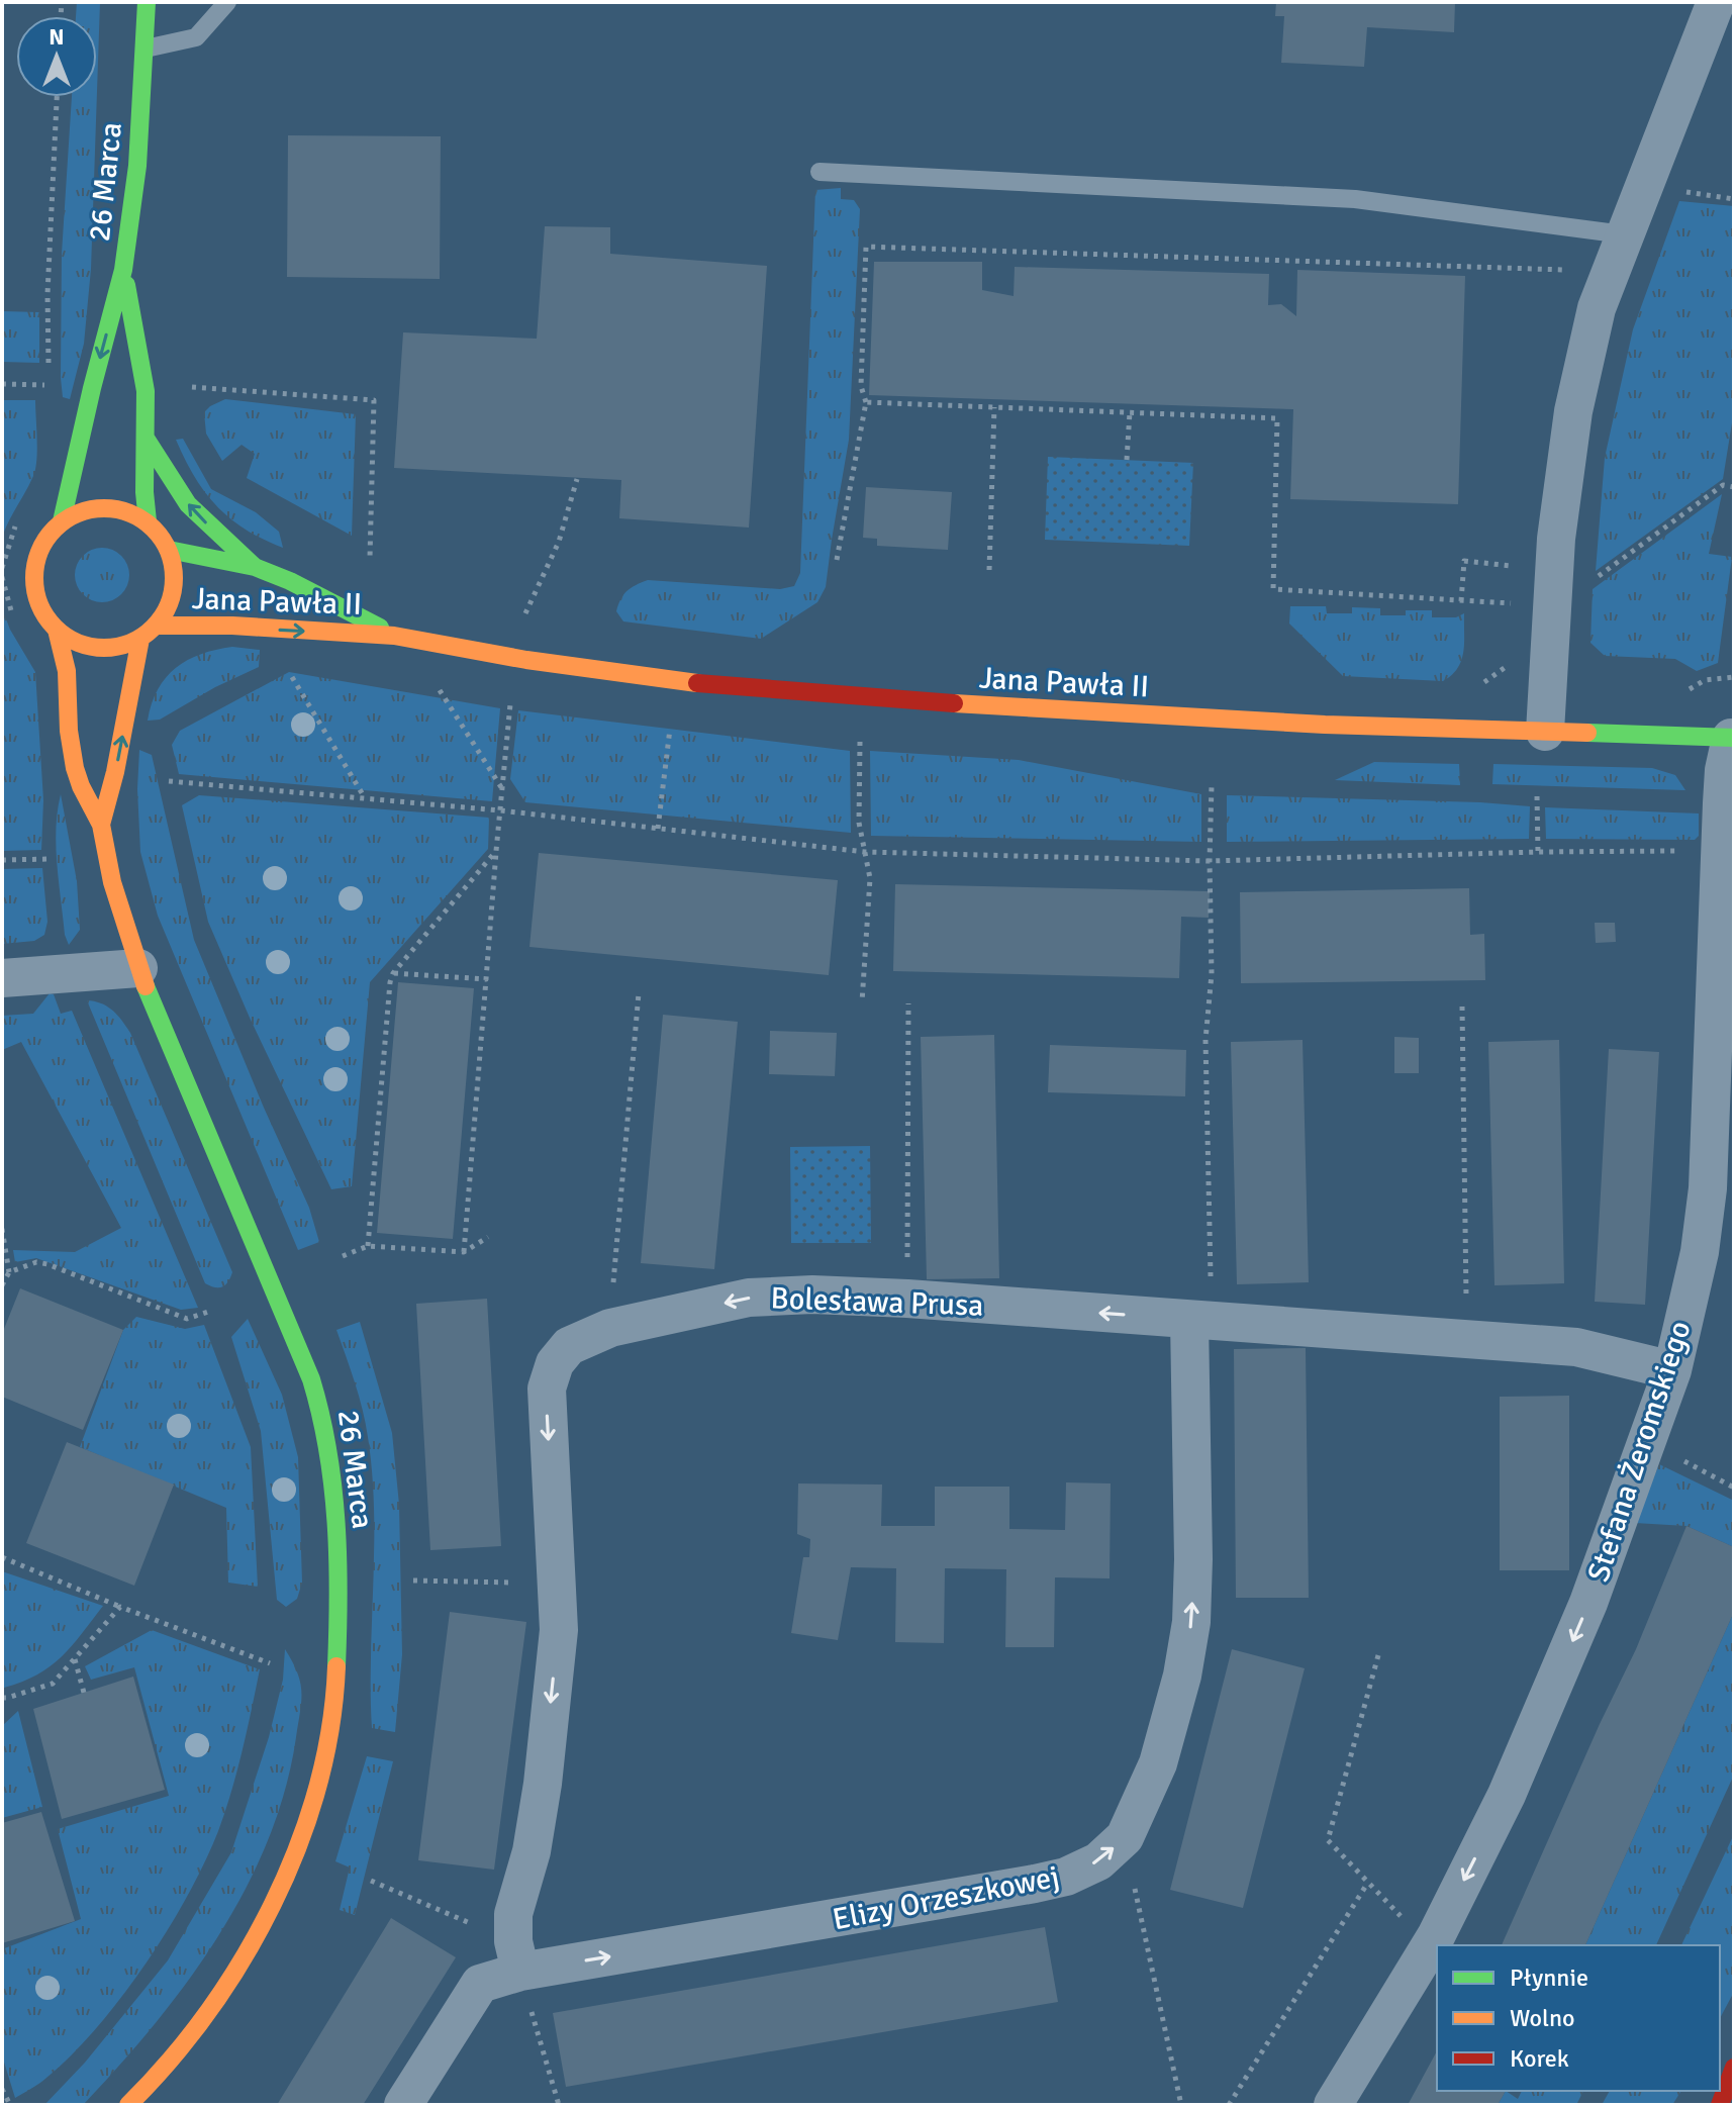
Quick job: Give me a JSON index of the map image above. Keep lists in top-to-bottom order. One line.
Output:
{"streets":{"street":["26 Marca","Jana Pawła II","Bolesława Prusa","Stefana Żeromskiego","Elizy Orzeszkowej"]},"crossings":[["26 Marca","Jana Pawła II"],["Jana Pawła II","Stefana Żeromskiego"],["Bolesława Prusa","Stefana Żeromskiego"],["Bolesława Prusa","Elizy Orzeszkowej"]],"one_way":["Stefana Żeromskiego","Elizy Orzeszkowej"],"legend":["Płynnie","Wolno","Korek"],"north":"top"}
